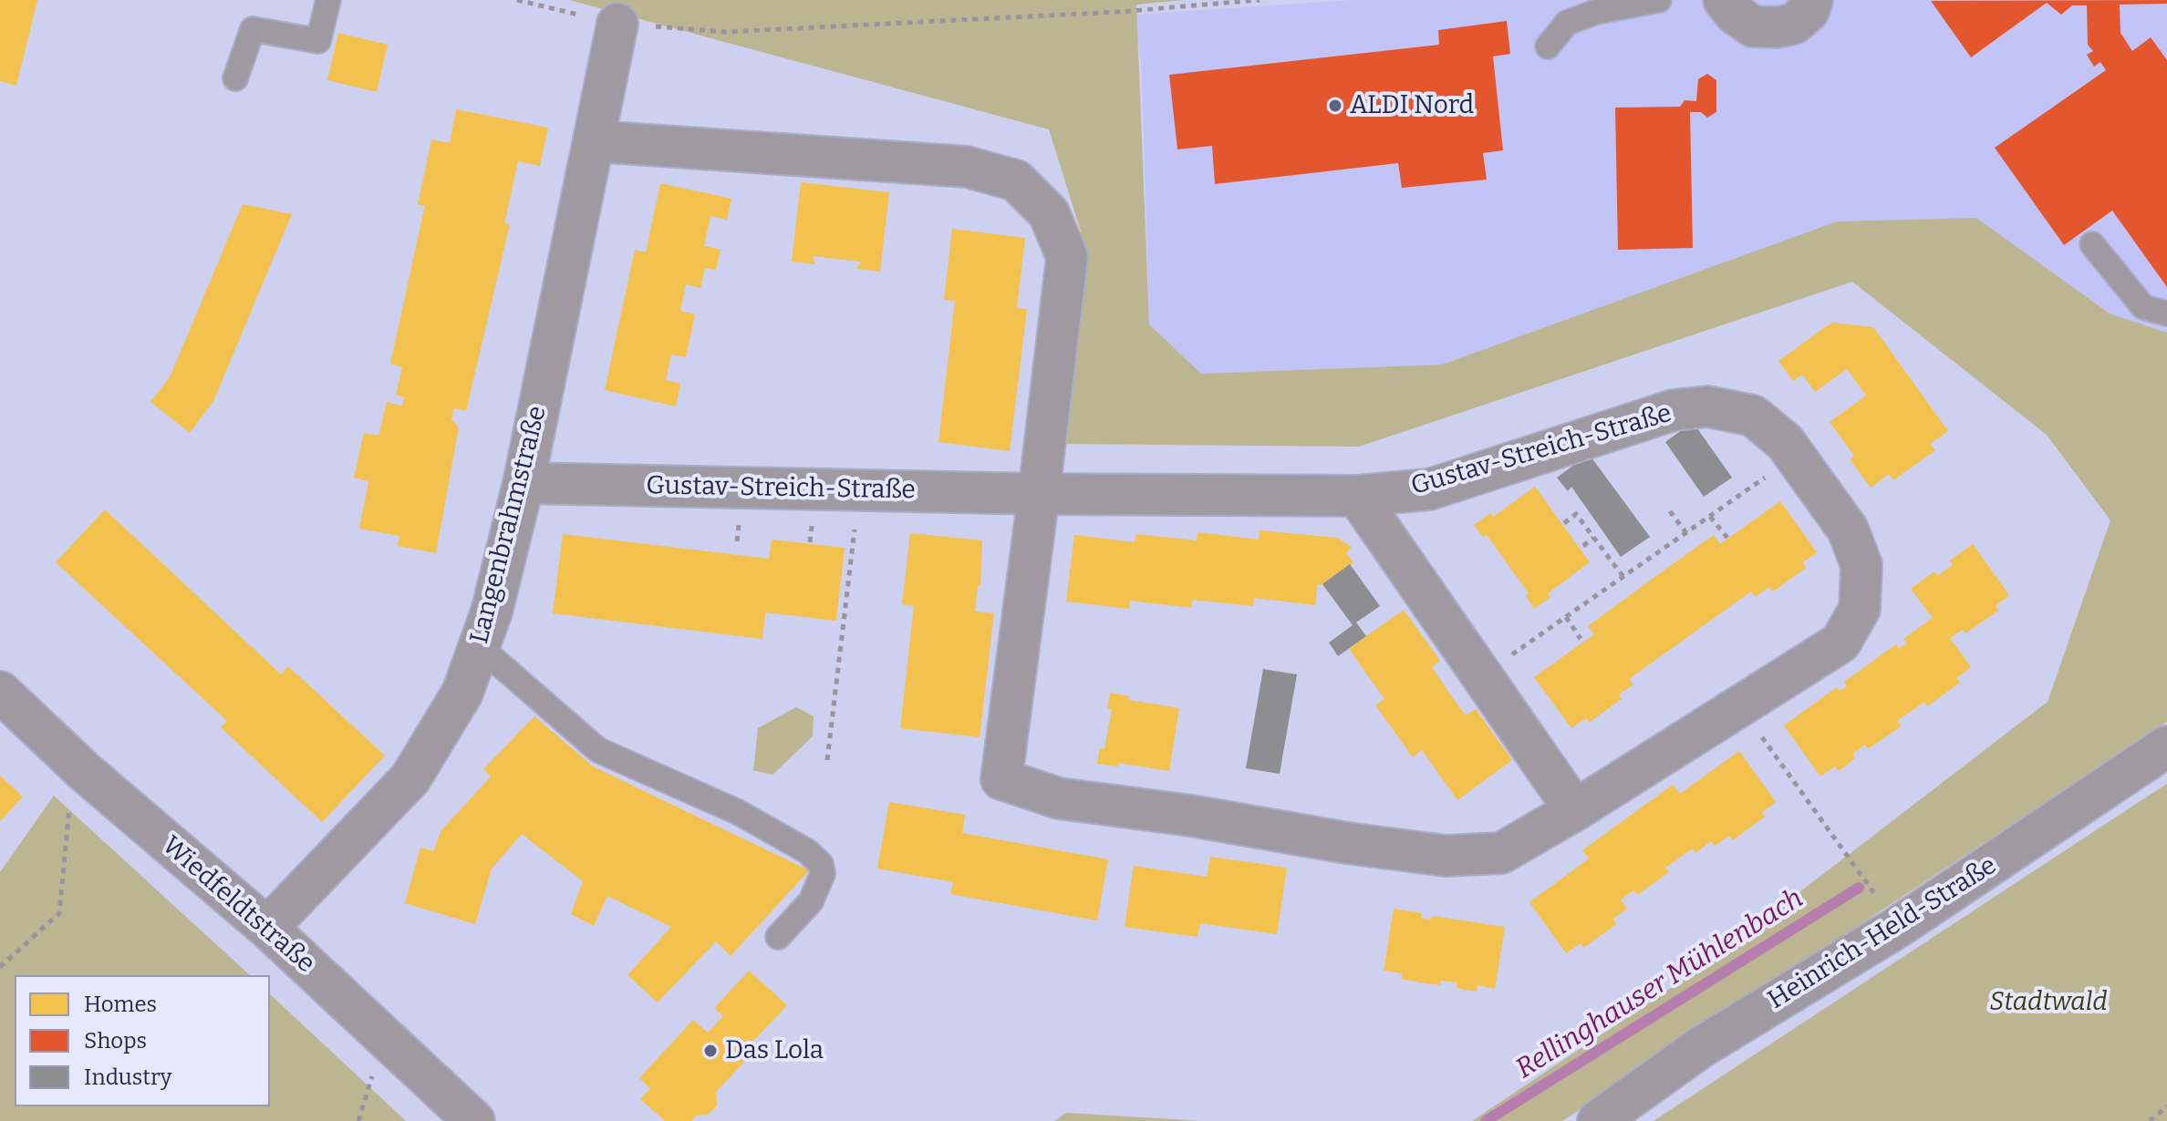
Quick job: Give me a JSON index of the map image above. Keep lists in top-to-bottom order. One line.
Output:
{"streets":{"street":["Gustav-Streich-Straße","Langenbrahmstraße","Wiedfeldtstraße","Heinrich-Held-Straße"]},"crossings":[["Gustav-Streich-Straße","Langenbrahmstraße"],["Langenbrahmstraße","Wiedfeldtstraße"]],"water":["Rellinghauser Mühlenbach"],"parks":["Stadtwald"],"places":["ALDI Nord","Das Lola"],"legend":["Homes","Shops","Industry"]}
